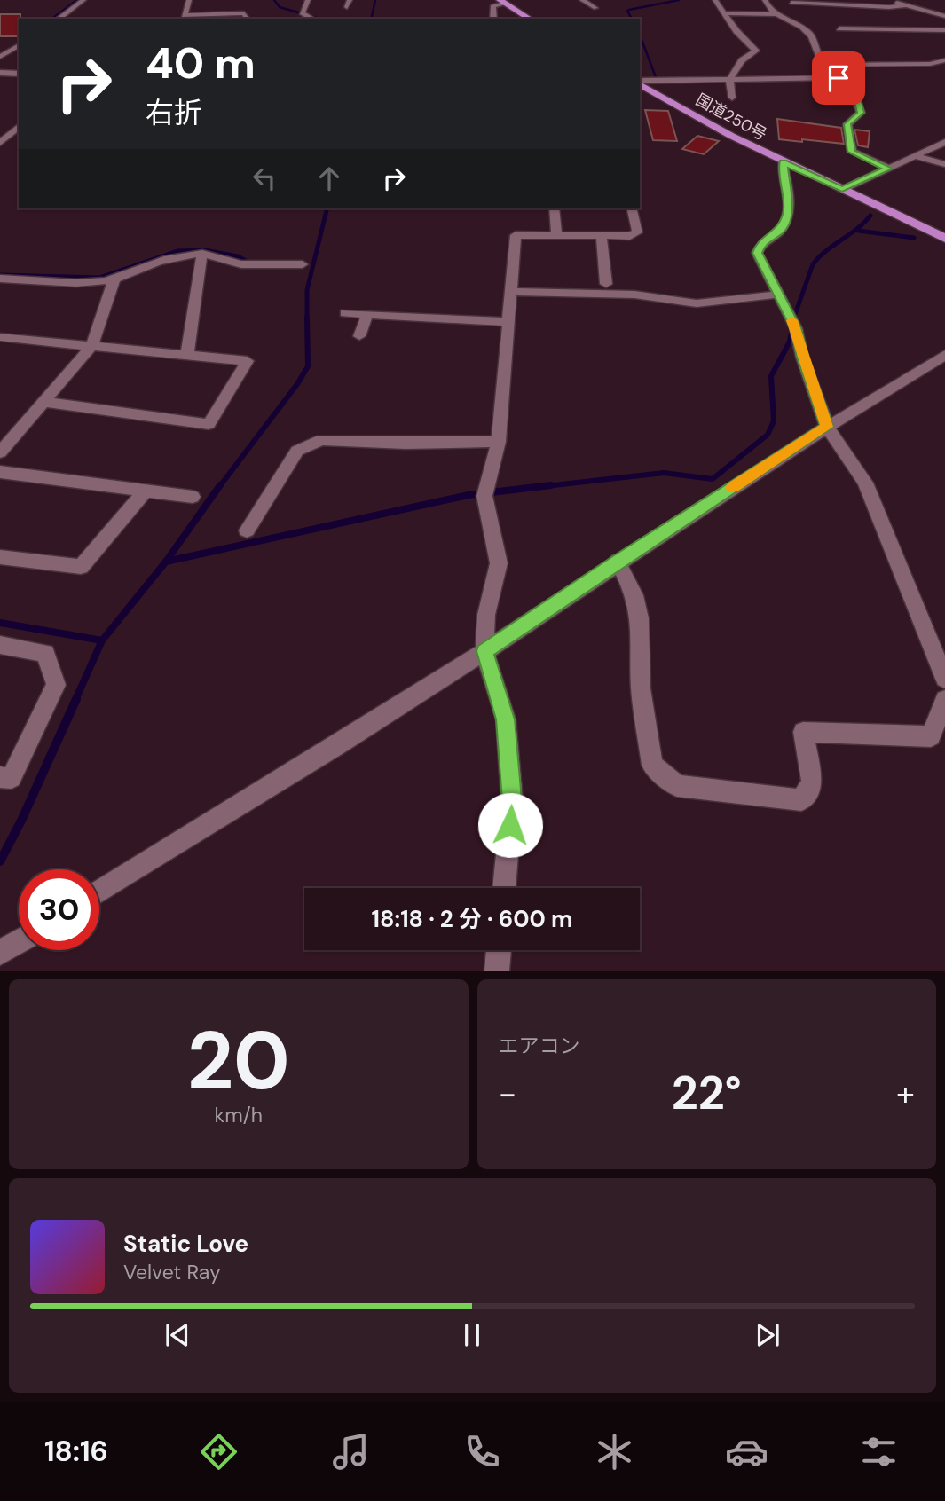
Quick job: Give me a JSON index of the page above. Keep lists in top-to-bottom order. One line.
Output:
{"streets":{"highway":["国道250号"]},"page":{"turn":["40 m","右折"],"limit":"30","trip":"18:18 · 2 分 · 600 m","tile":[["20","km/h"],"エアコン"],"heat":["−","22°","+"],"song":["Static Love","Velvet Ray"],"tabs":"18:16"}}
